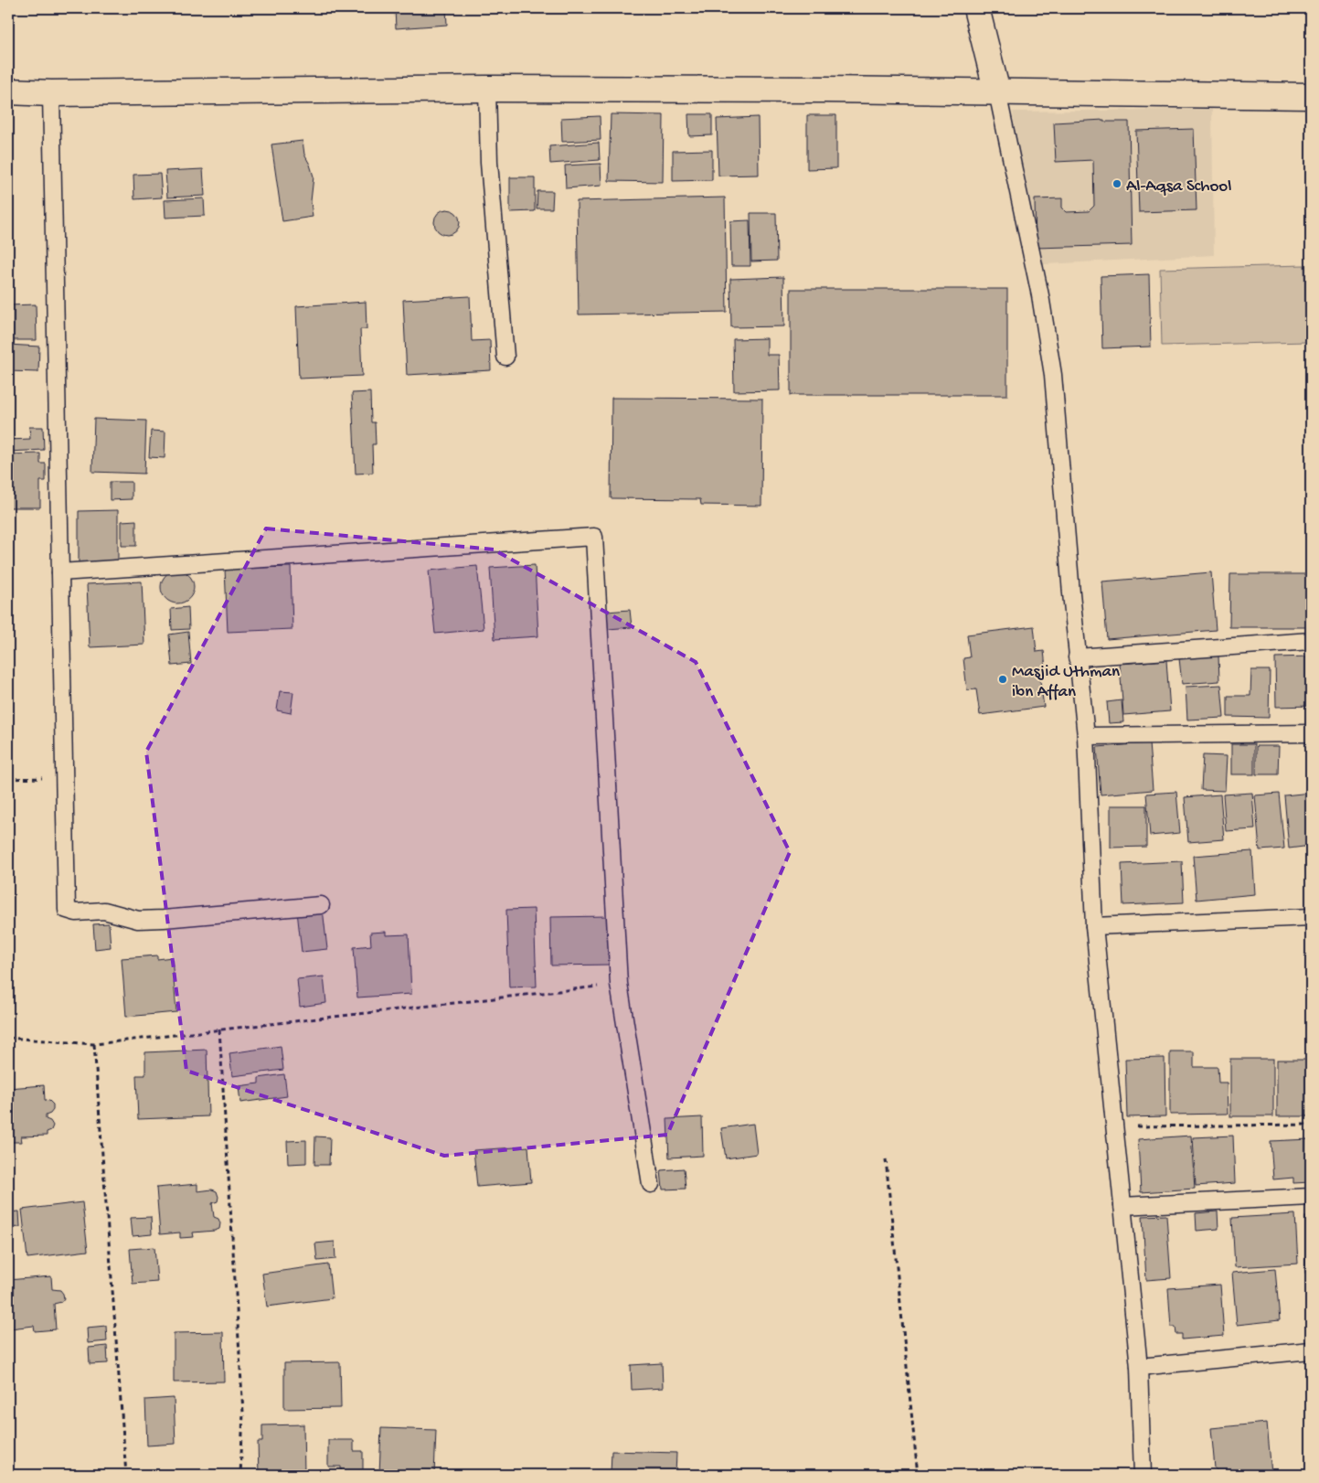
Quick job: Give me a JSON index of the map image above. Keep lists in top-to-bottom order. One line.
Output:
{"places":["Al-Aqsa School","Masjid Uthman ibn Affan"]}
